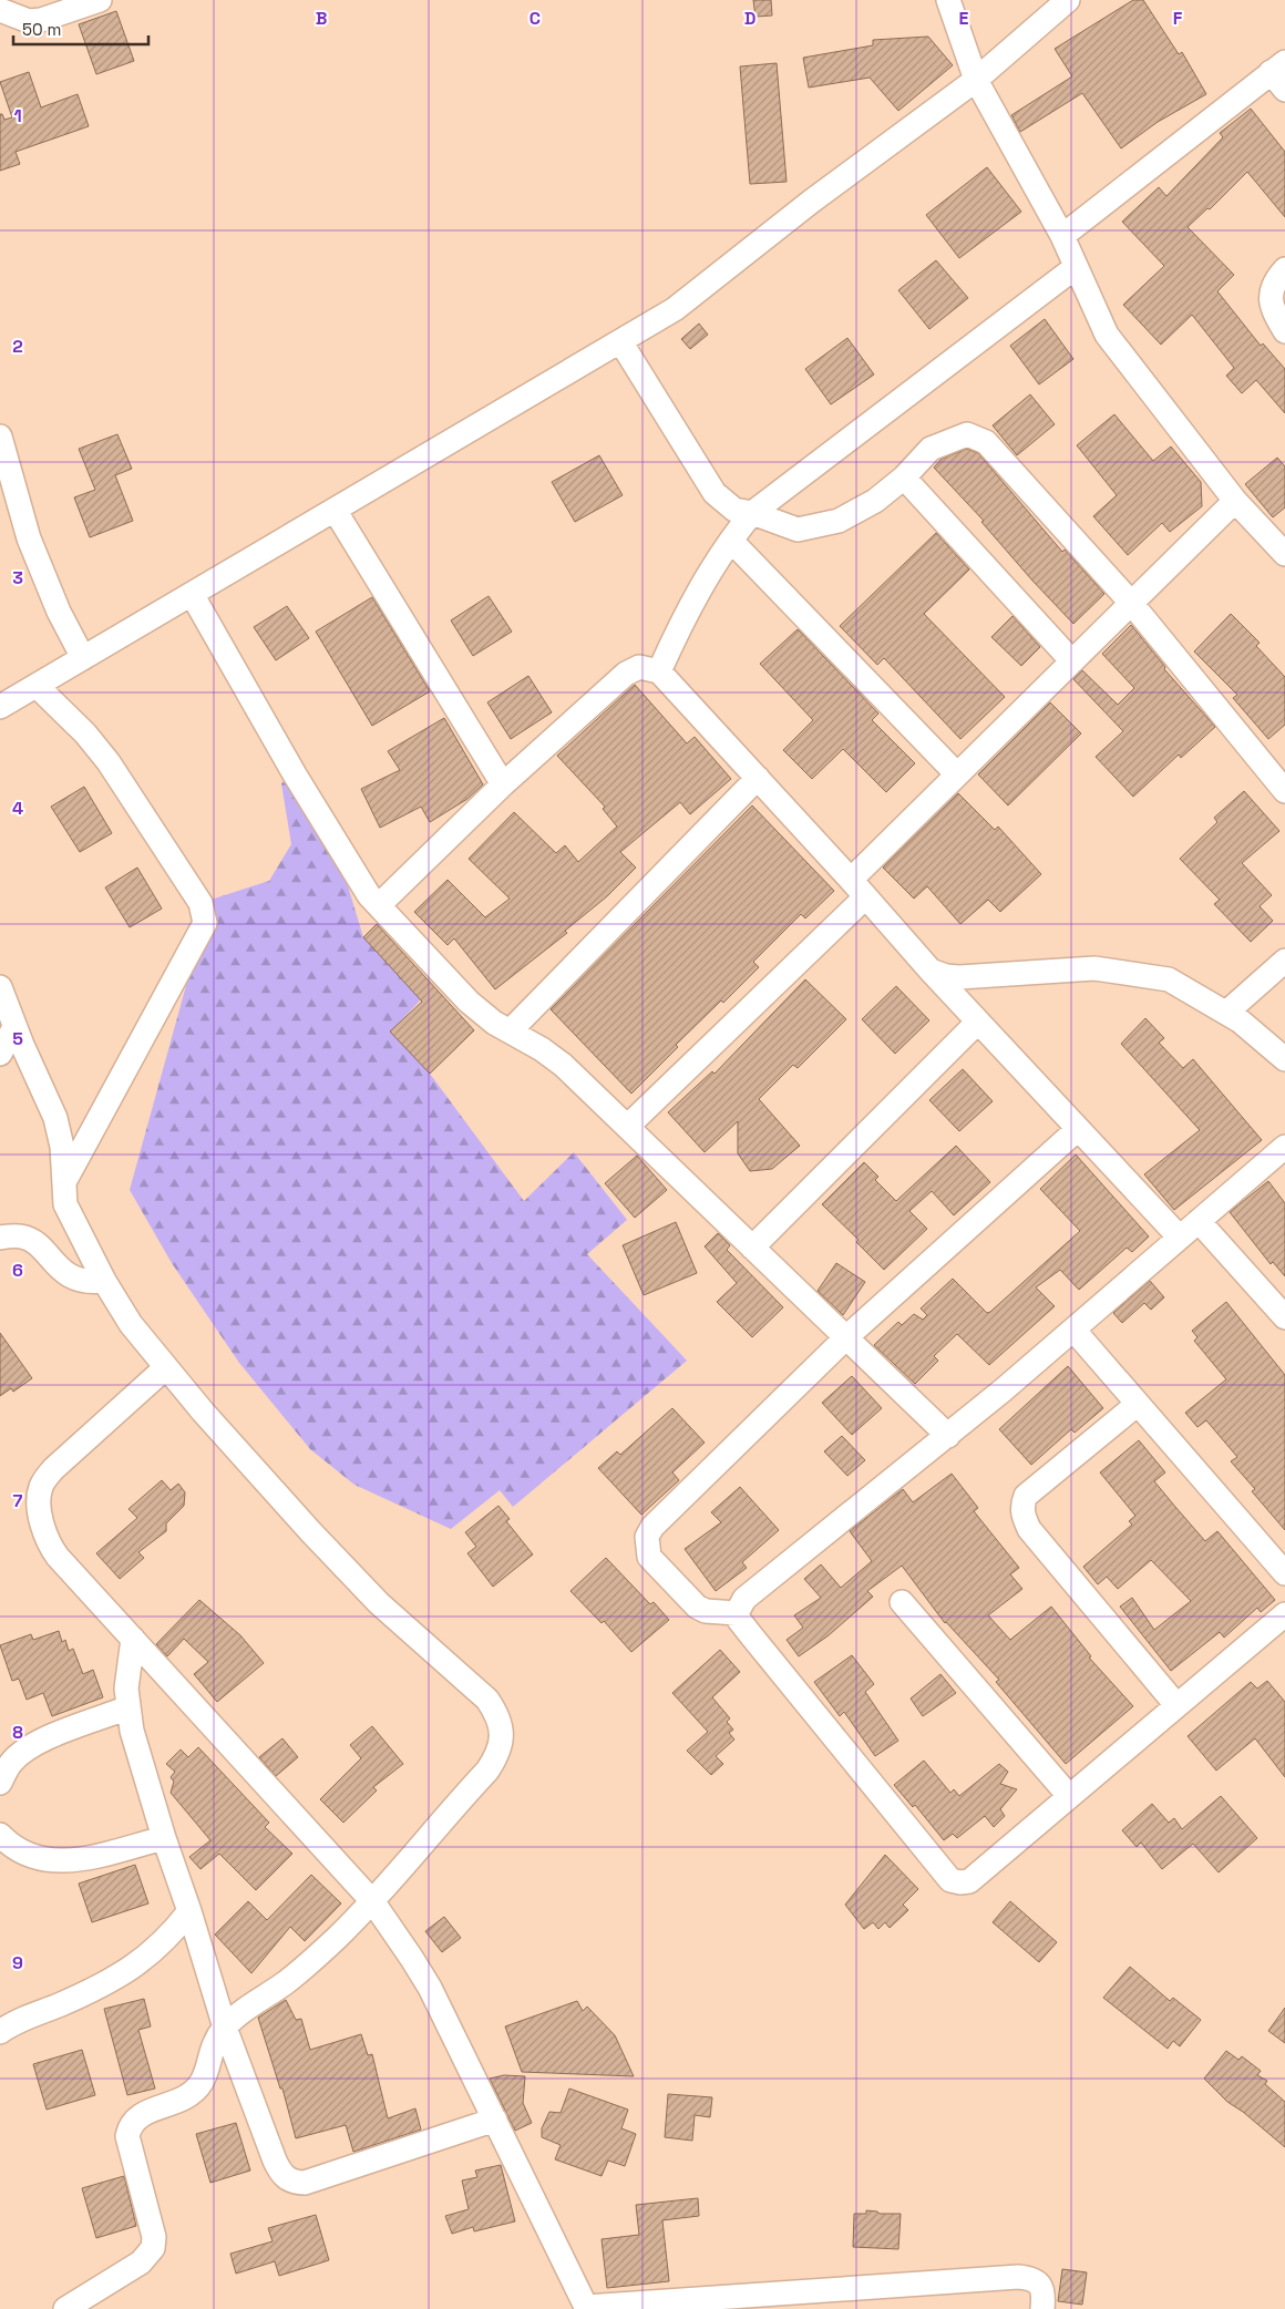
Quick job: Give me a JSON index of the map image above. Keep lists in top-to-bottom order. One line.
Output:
{"scale_bar":"50 m","grid":{"columns":["B","C","D","E","F"],"rows":["1","2","3","4","5","6","7","8","9"]}}
